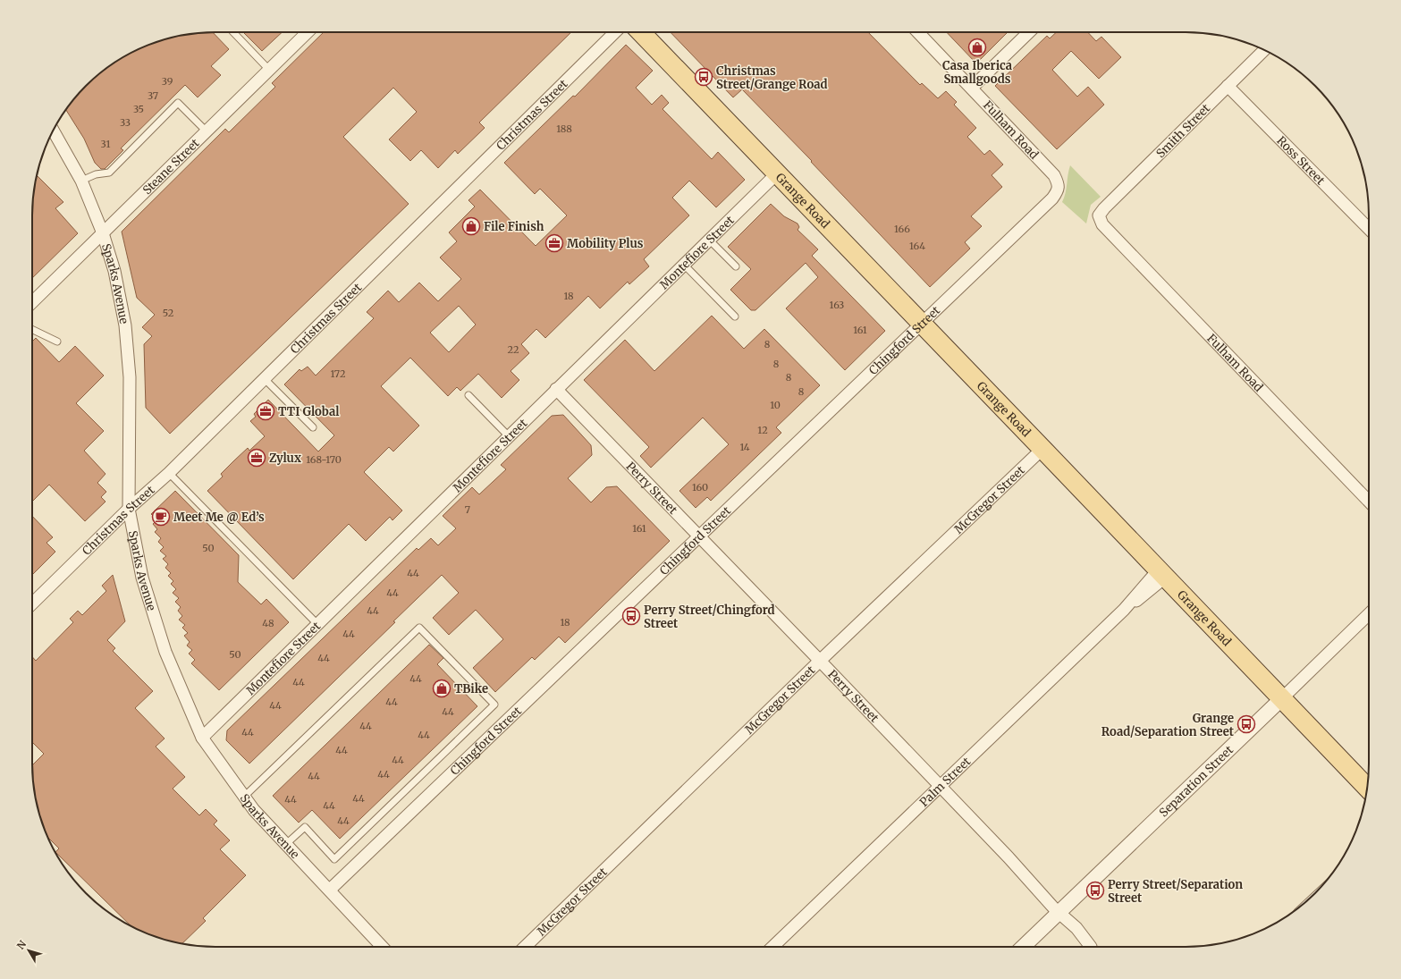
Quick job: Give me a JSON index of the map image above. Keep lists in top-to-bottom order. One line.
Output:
{"streets":{"main road":["Grange Road"],"street":["Christmas Street","Fulham Road","Smith Street","Ross Street","Steane Street","Montefiore Street","Sparks Avenue","Chingford Street","Perry Street","McGregor Street","Palm Street","Separation Street"]},"crossings":[["Christmas Street","Sparks Avenue"],["Fulham Road","Smith Street"],["Fulham Road","Chingford Street"],["Smith Street","Ross Street"],["Steane Street","Sparks Avenue"],["Grange Road","Montefiore Street"],["Grange Road","Chingford Street"],["Grange Road","McGregor Street"],["Grange Road","Palm Street"],["Grange Road","Separation Street"],["Montefiore Street","Sparks Avenue"],["Montefiore Street","Perry Street"],["Sparks Avenue","Chingford Street"],["Chingford Street","Perry Street"],["Perry Street","McGregor Street"],["Perry Street","Palm Street"],["Perry Street","Separation Street"]],"places":{"shop":["Casa Iberica Smallgoods","File Finish","TBike"],"bus stop":["Christmas Street/Grange Road","Perry Street/Chingford Street","Grange Road/Separation Street","Perry Street/Separation Street"],"office":["Mobility Plus","TTI Global","Zylux"],"cafe":["Meet Me @ Ed’s"]},"house_numbers":["39","37","35","33","188","31","166","164","18","163","52","161","8","22","8","172","8","8","10","12","14","168-170","160","7","161","50","44","44","44","18","48","44","50","44","44","44","44","44","44","44","44","44","44","44","44","44","44","44","44","44"],"north":"top left"}
